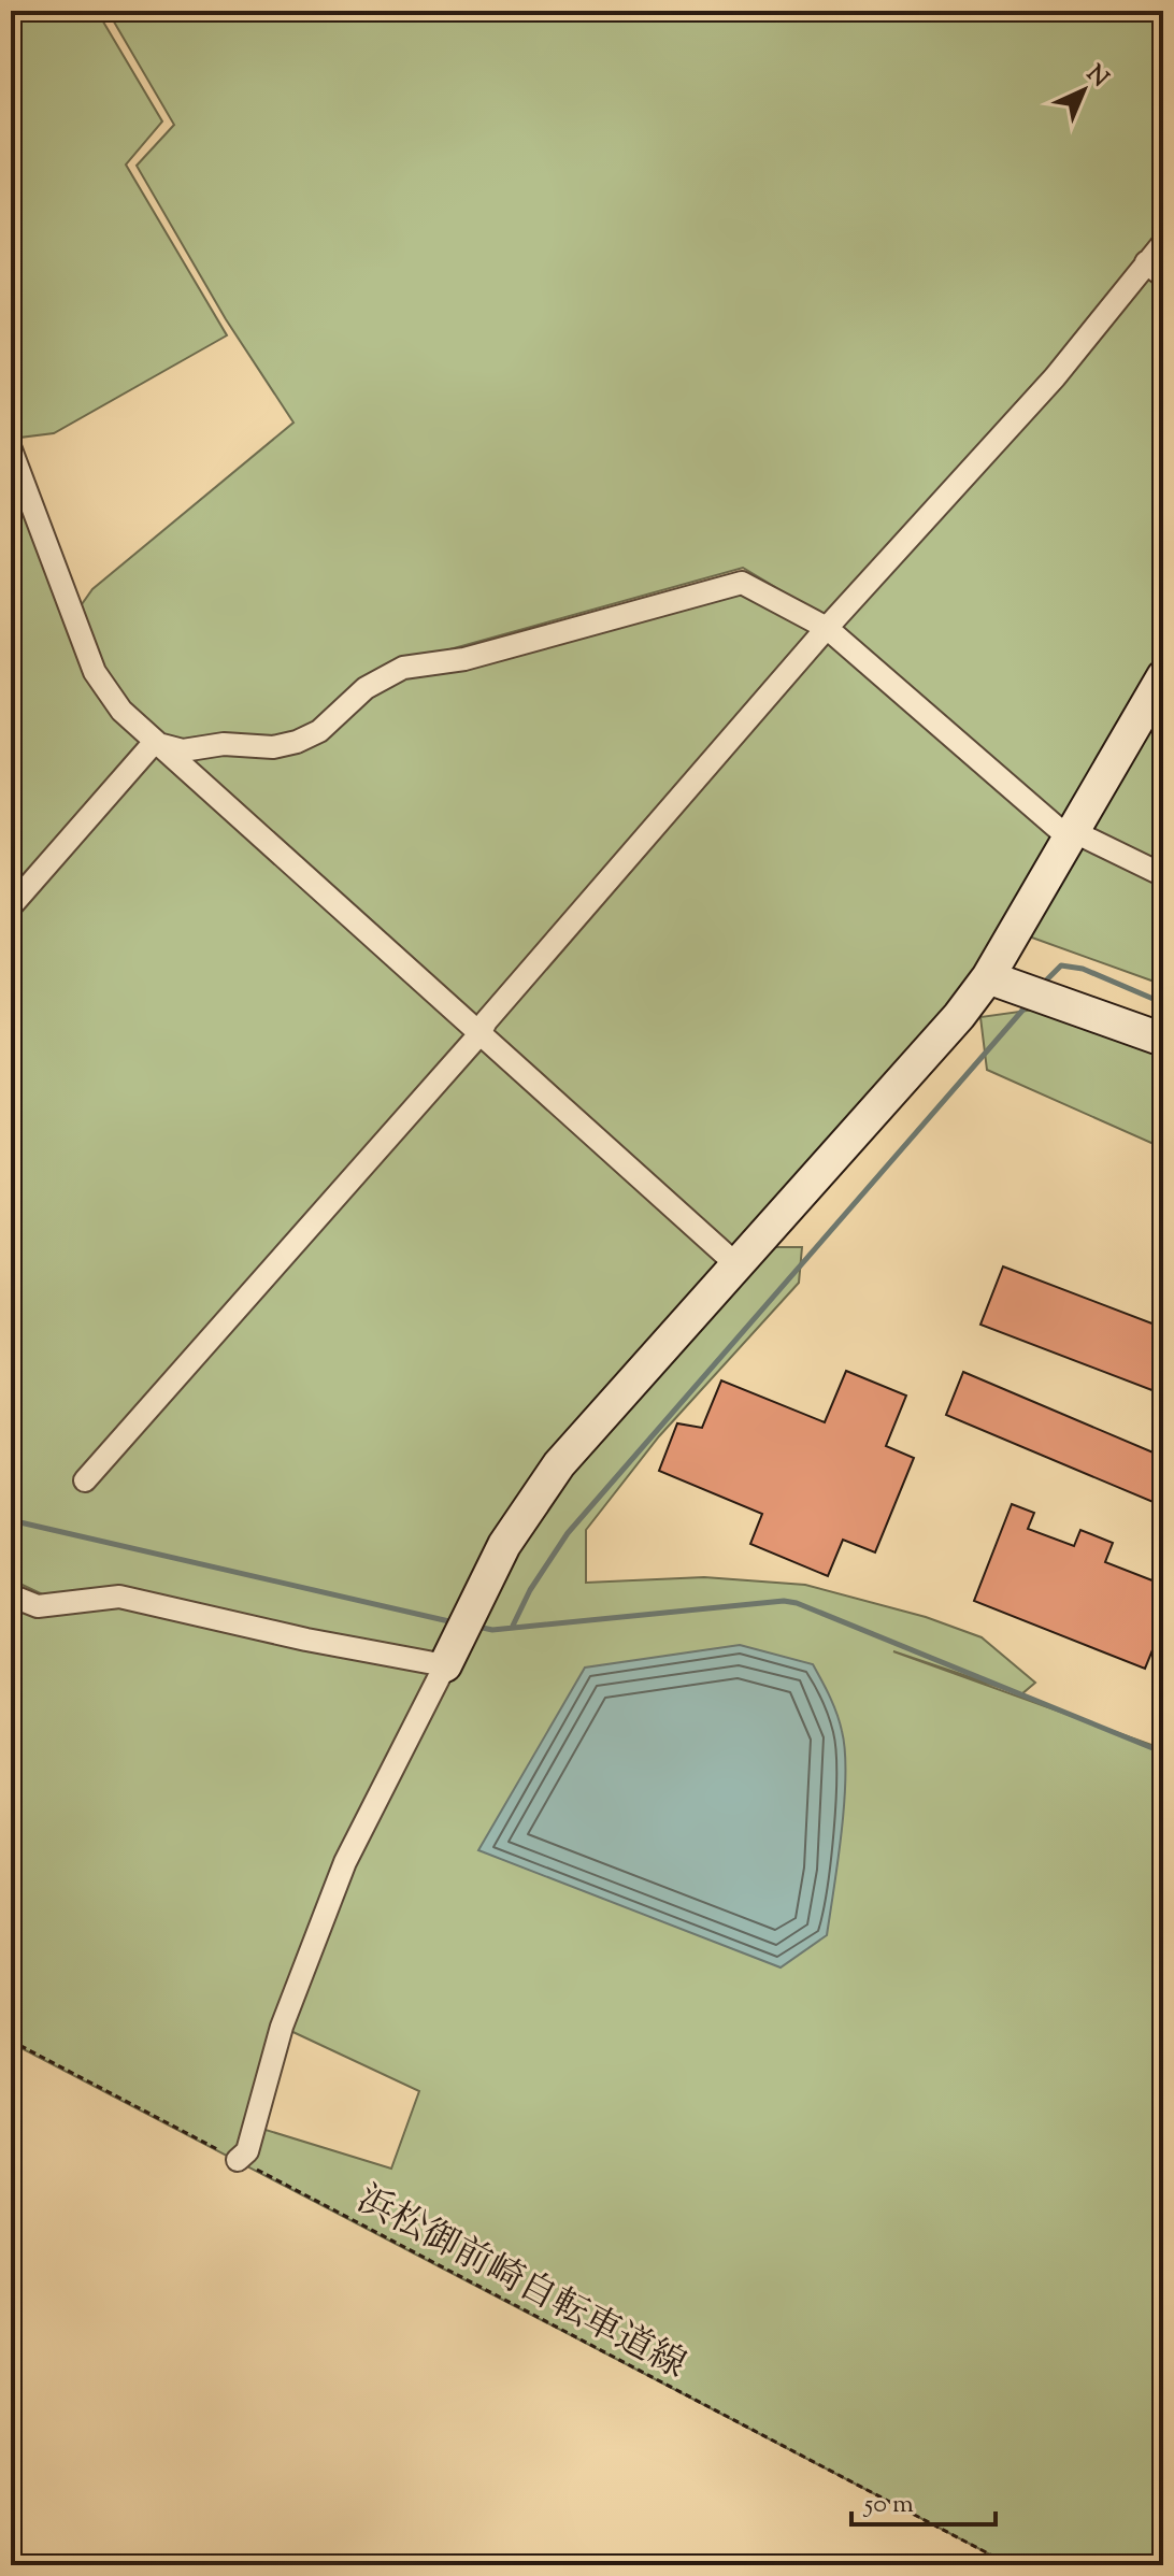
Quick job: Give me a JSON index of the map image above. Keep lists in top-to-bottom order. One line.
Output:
{"streets":{"path":["浜松御前崎自転車道線"]},"scale_bar":"50 m","north":"top right"}
